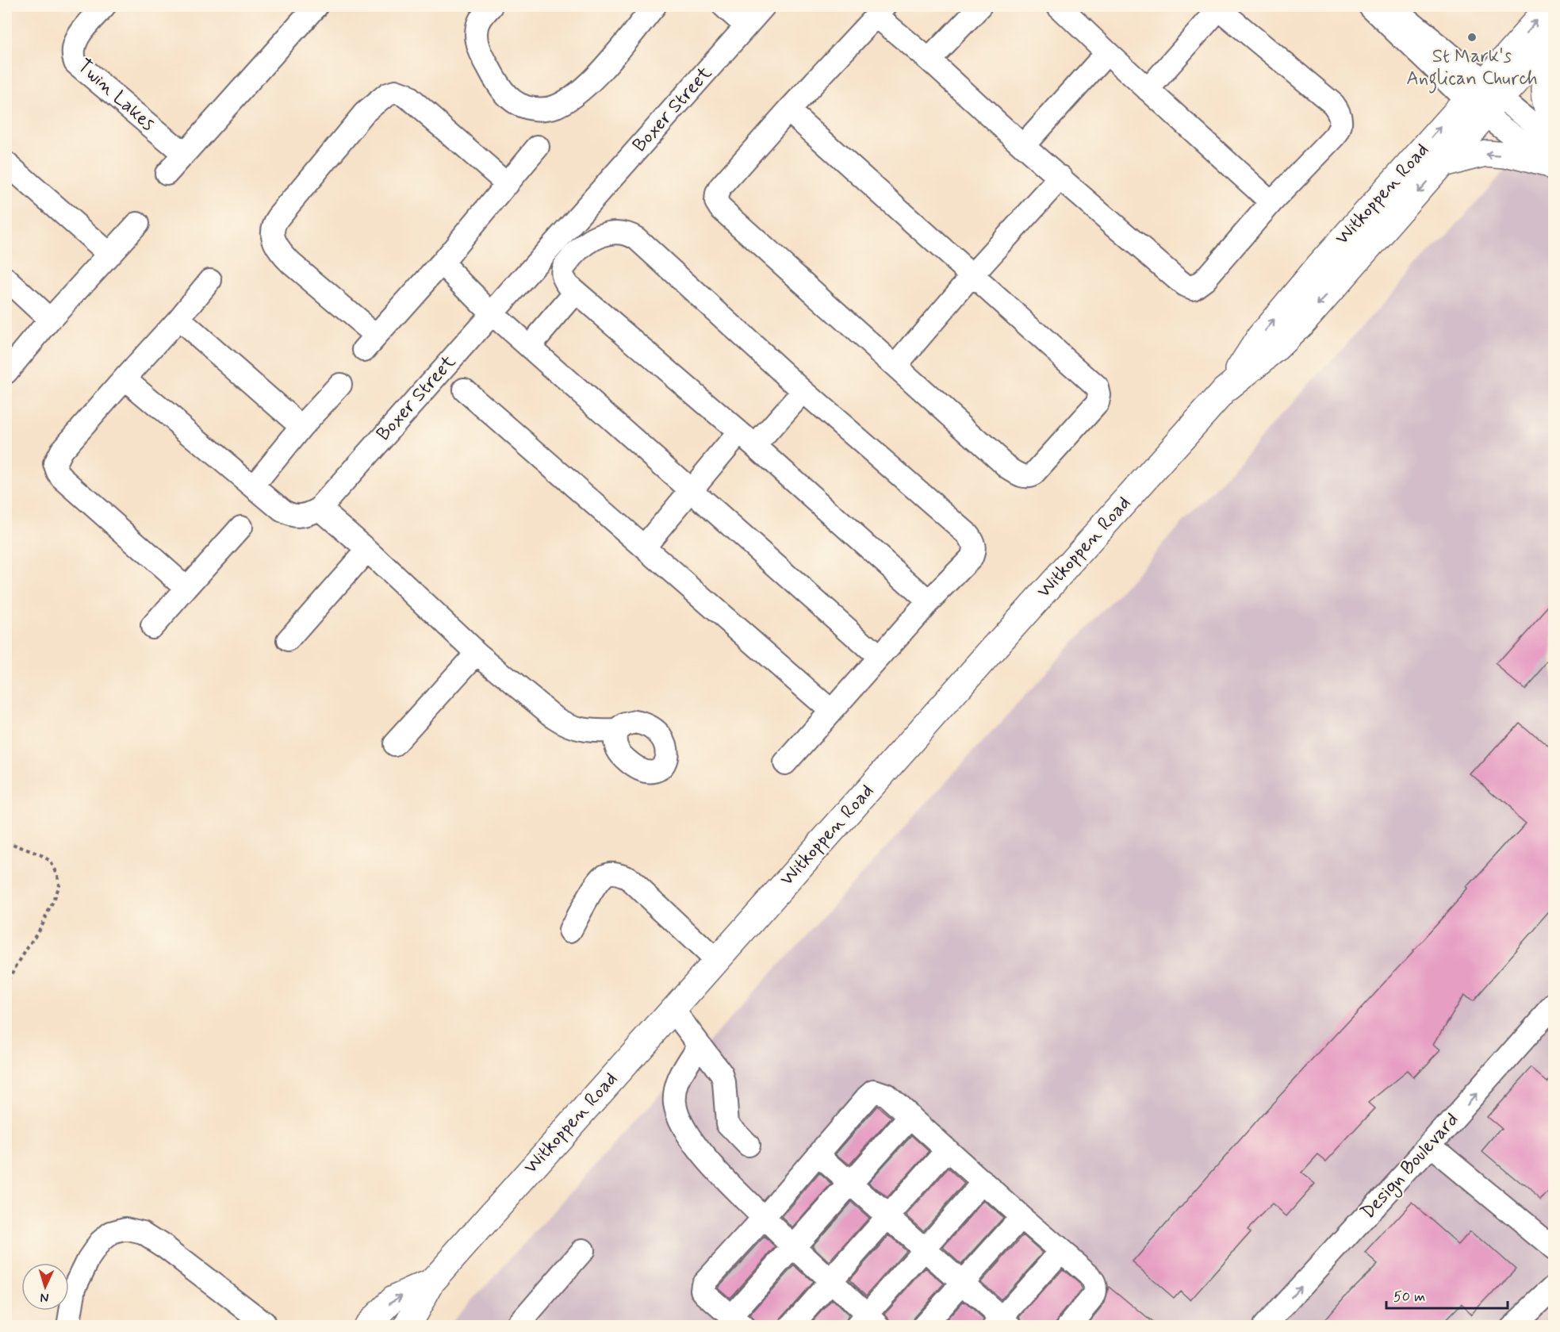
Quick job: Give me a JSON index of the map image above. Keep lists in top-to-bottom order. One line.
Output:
{"streets":{"main road":["Witkoppen Road"],"street":["Twin Lakes","Boxer Street","Design Boulevard"]},"one_way":["Design Boulevard"],"places":["St Mark's Anglican Church"],"scale_bar":"50 m","north":"bottom"}
